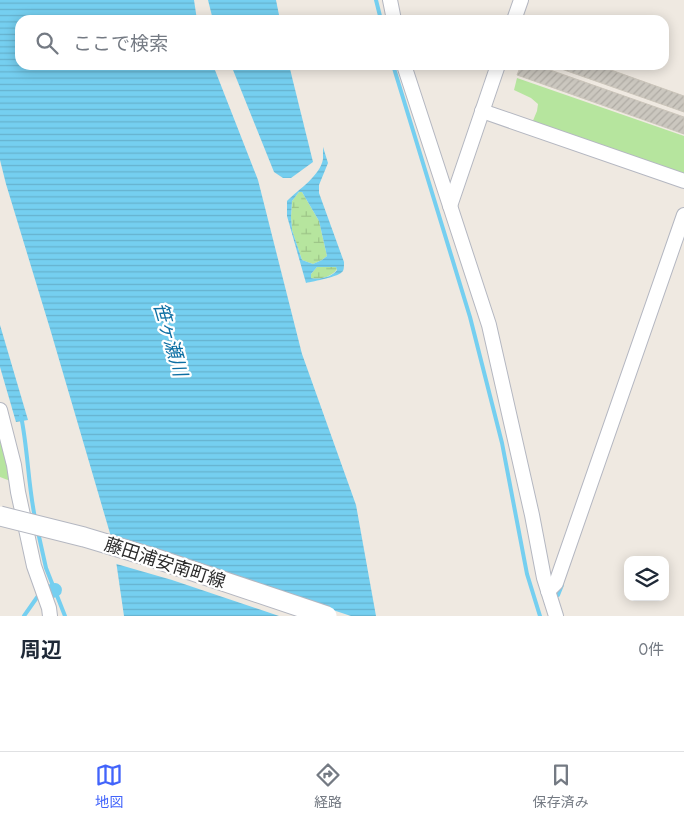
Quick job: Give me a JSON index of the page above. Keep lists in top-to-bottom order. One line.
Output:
{"streets":{"street":["藤田浦安南町線"]},"water":["笹ヶ瀬川"],"page":{"search":"ここで検索","heading":["周辺","0件"],"nav":["地図","経路","保存済み"]}}
